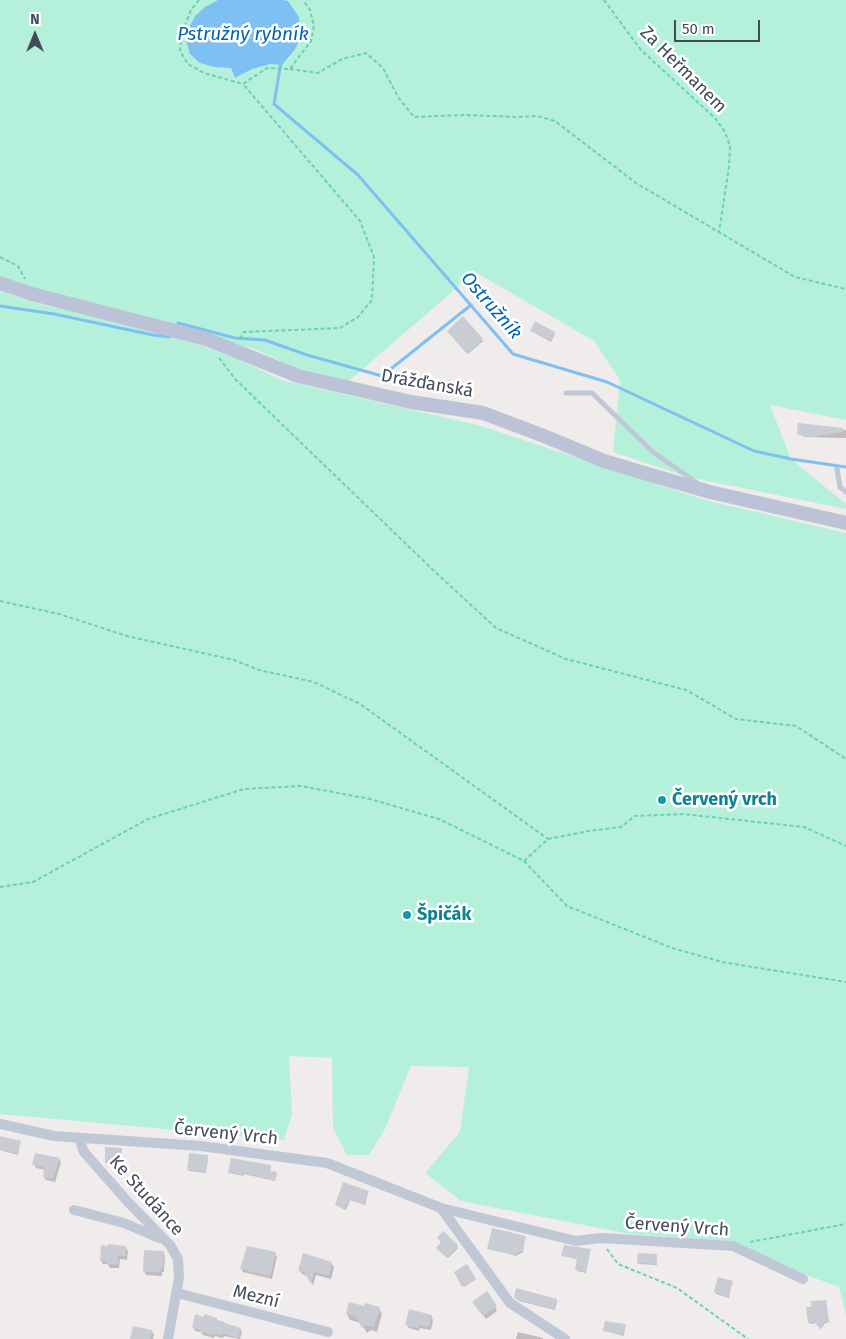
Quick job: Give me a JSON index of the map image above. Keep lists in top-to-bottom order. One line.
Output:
{"streets":{"street":["Drážďanská","Červený Vrch","Ke Studánce","Mezní"],"path":["Za Heřmanem"]},"crossings":[["Červený Vrch","Ke Studánce"],["Ke Studánce","Mezní"]],"water":["Pstružný rybník","Ostružník"],"places":["Červený vrch","Špičák"],"scale_bar":"50 m","north":"top"}
